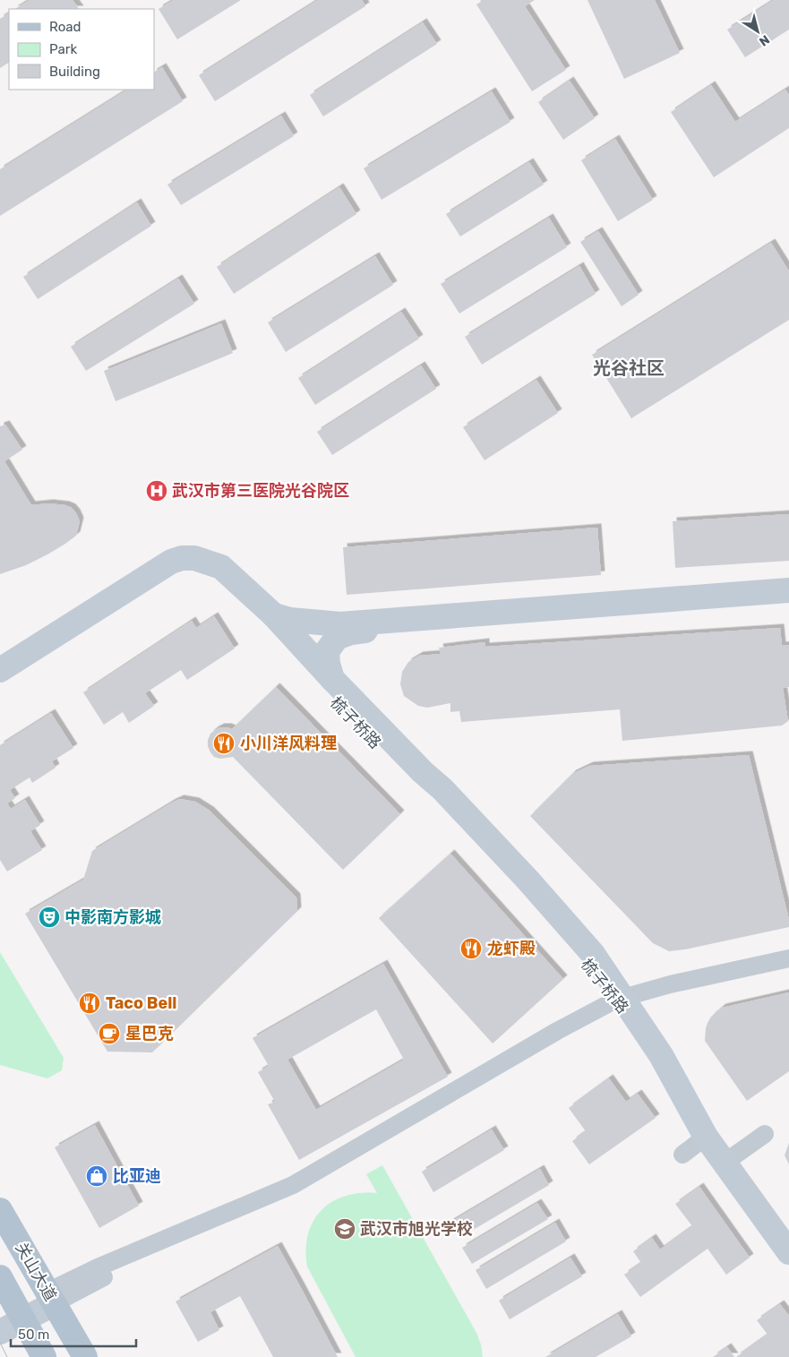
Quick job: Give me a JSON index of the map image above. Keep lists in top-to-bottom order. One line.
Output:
{"streets":{"main road":["关山大道"],"street":["梳子桥路"]},"districts":["光谷社区"],"places":{"hospital":["武汉市第三医院光谷院区"],"restaurant":["小川洋风料理","龙虾殿","Taco Bell"],"theatre":["中影南方影城"],"cafe":["星巴克"],"shop":["比亚迪"],"school or university":["武汉市旭光学校"]},"legend":["Road","Park","Building"],"scale_bar":"50 m","north":"bottom right"}
